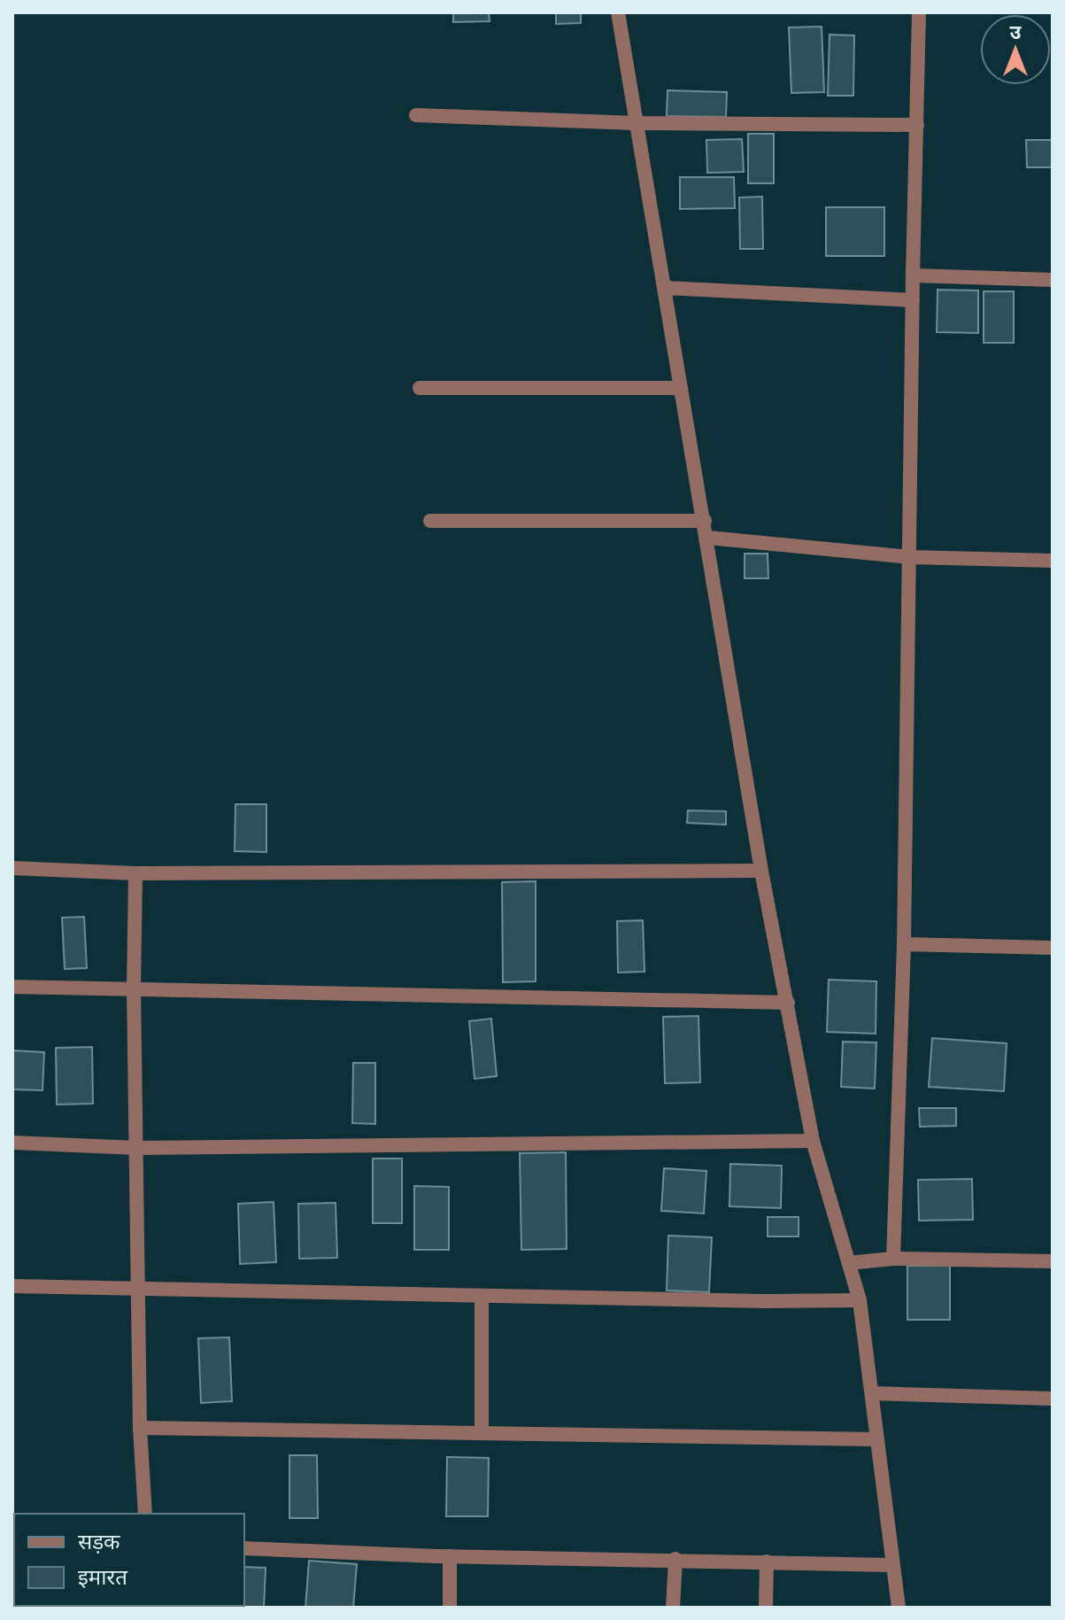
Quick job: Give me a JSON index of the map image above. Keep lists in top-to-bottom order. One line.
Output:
{"legend":["सड़क","इमारत"],"north":"top"}
